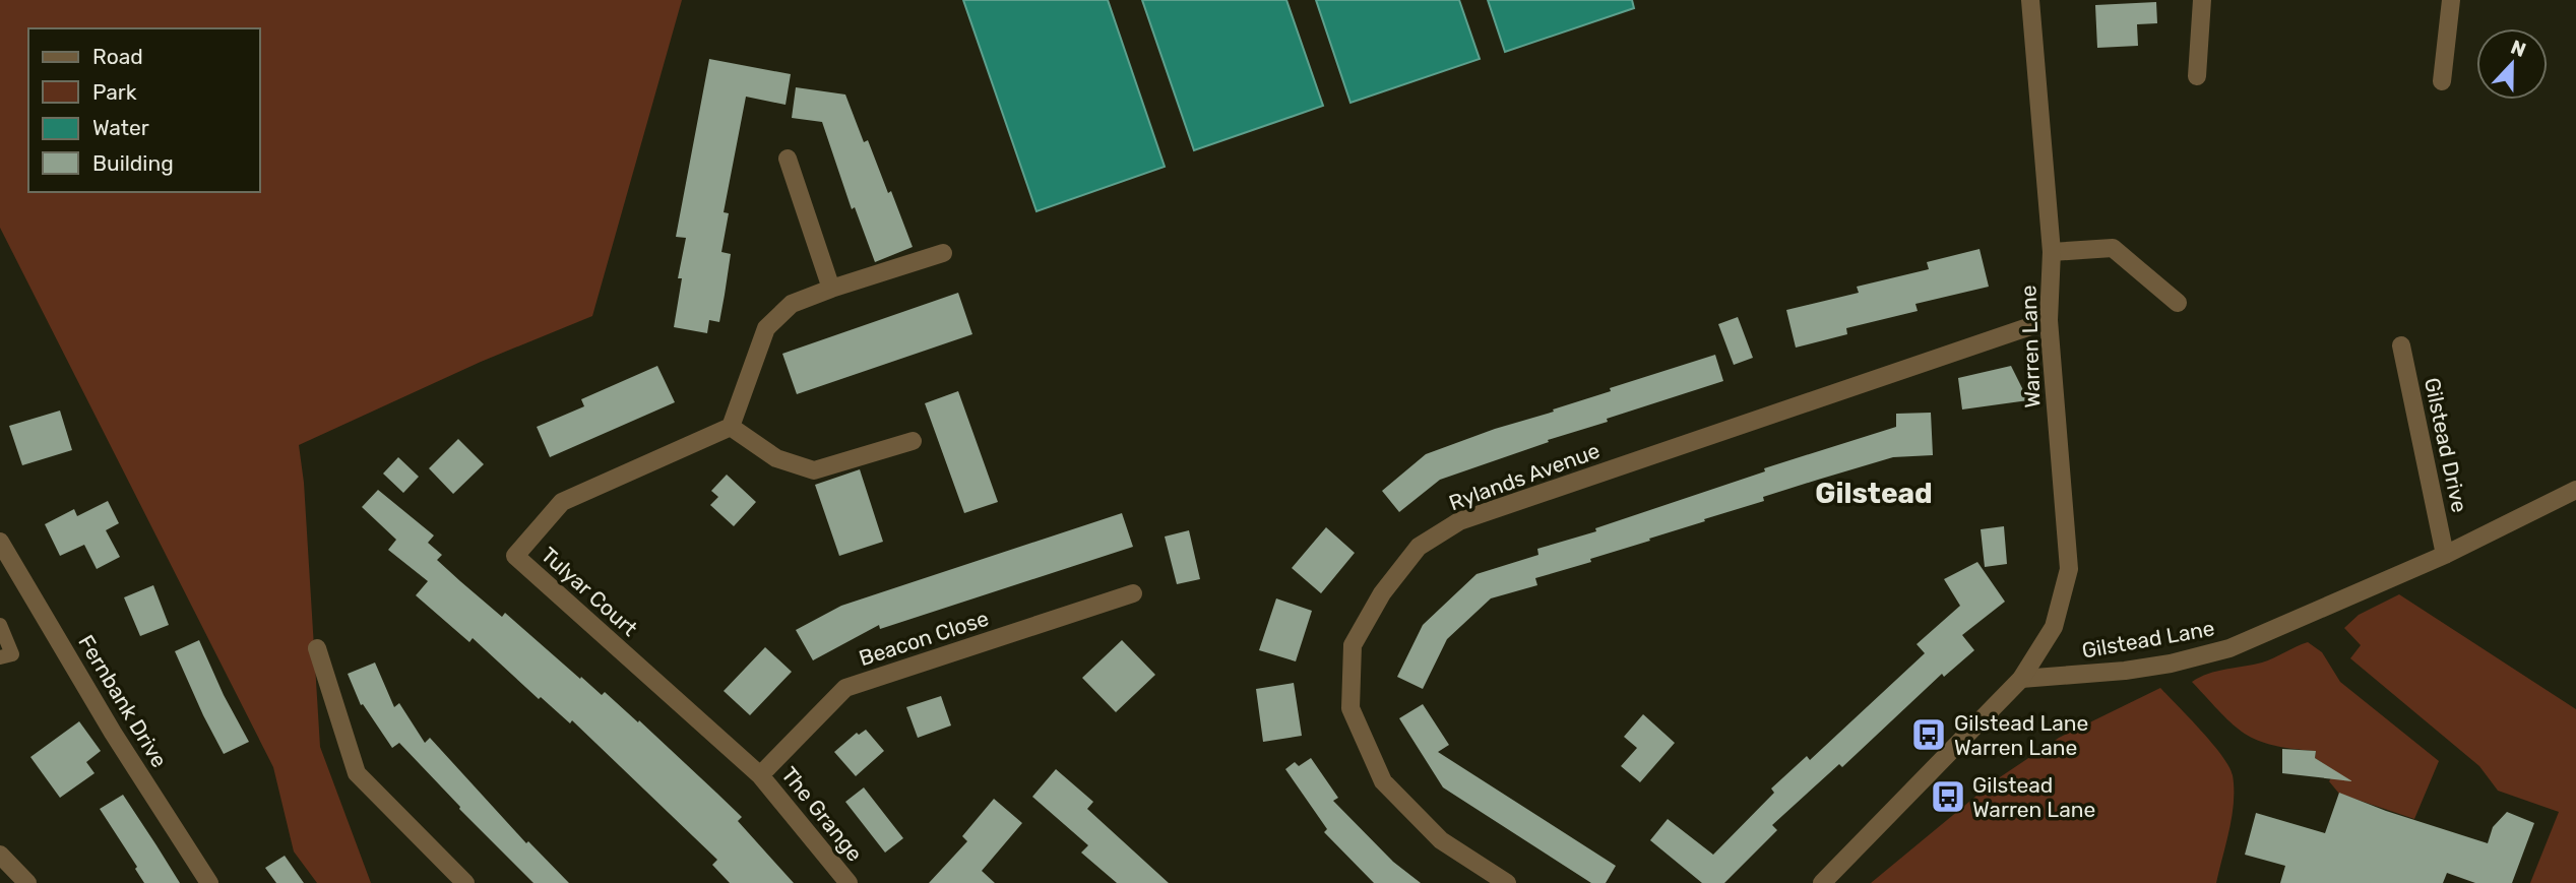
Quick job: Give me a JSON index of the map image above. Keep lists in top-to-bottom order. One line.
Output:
{"streets":{"street":["Warren Lane","Gilstead Drive","Rylands Avenue","Tulyar Court","Beacon Close","Gilstead Lane","Fernbank Drive","The Grange"]},"crossings":[["Warren Lane","Rylands Avenue"],["Warren Lane","Gilstead Lane"],["Gilstead Drive","Gilstead Lane"],["Tulyar Court","Beacon Close"],["Tulyar Court","The Grange"],["Beacon Close","The Grange"]],"districts":["Gilstead"],"places":{"bus stop":["Gilstead Lane Warren Lane","Gilstead Warren Lane"]},"legend":["Road","Park","Water","Building"],"north":"top"}
